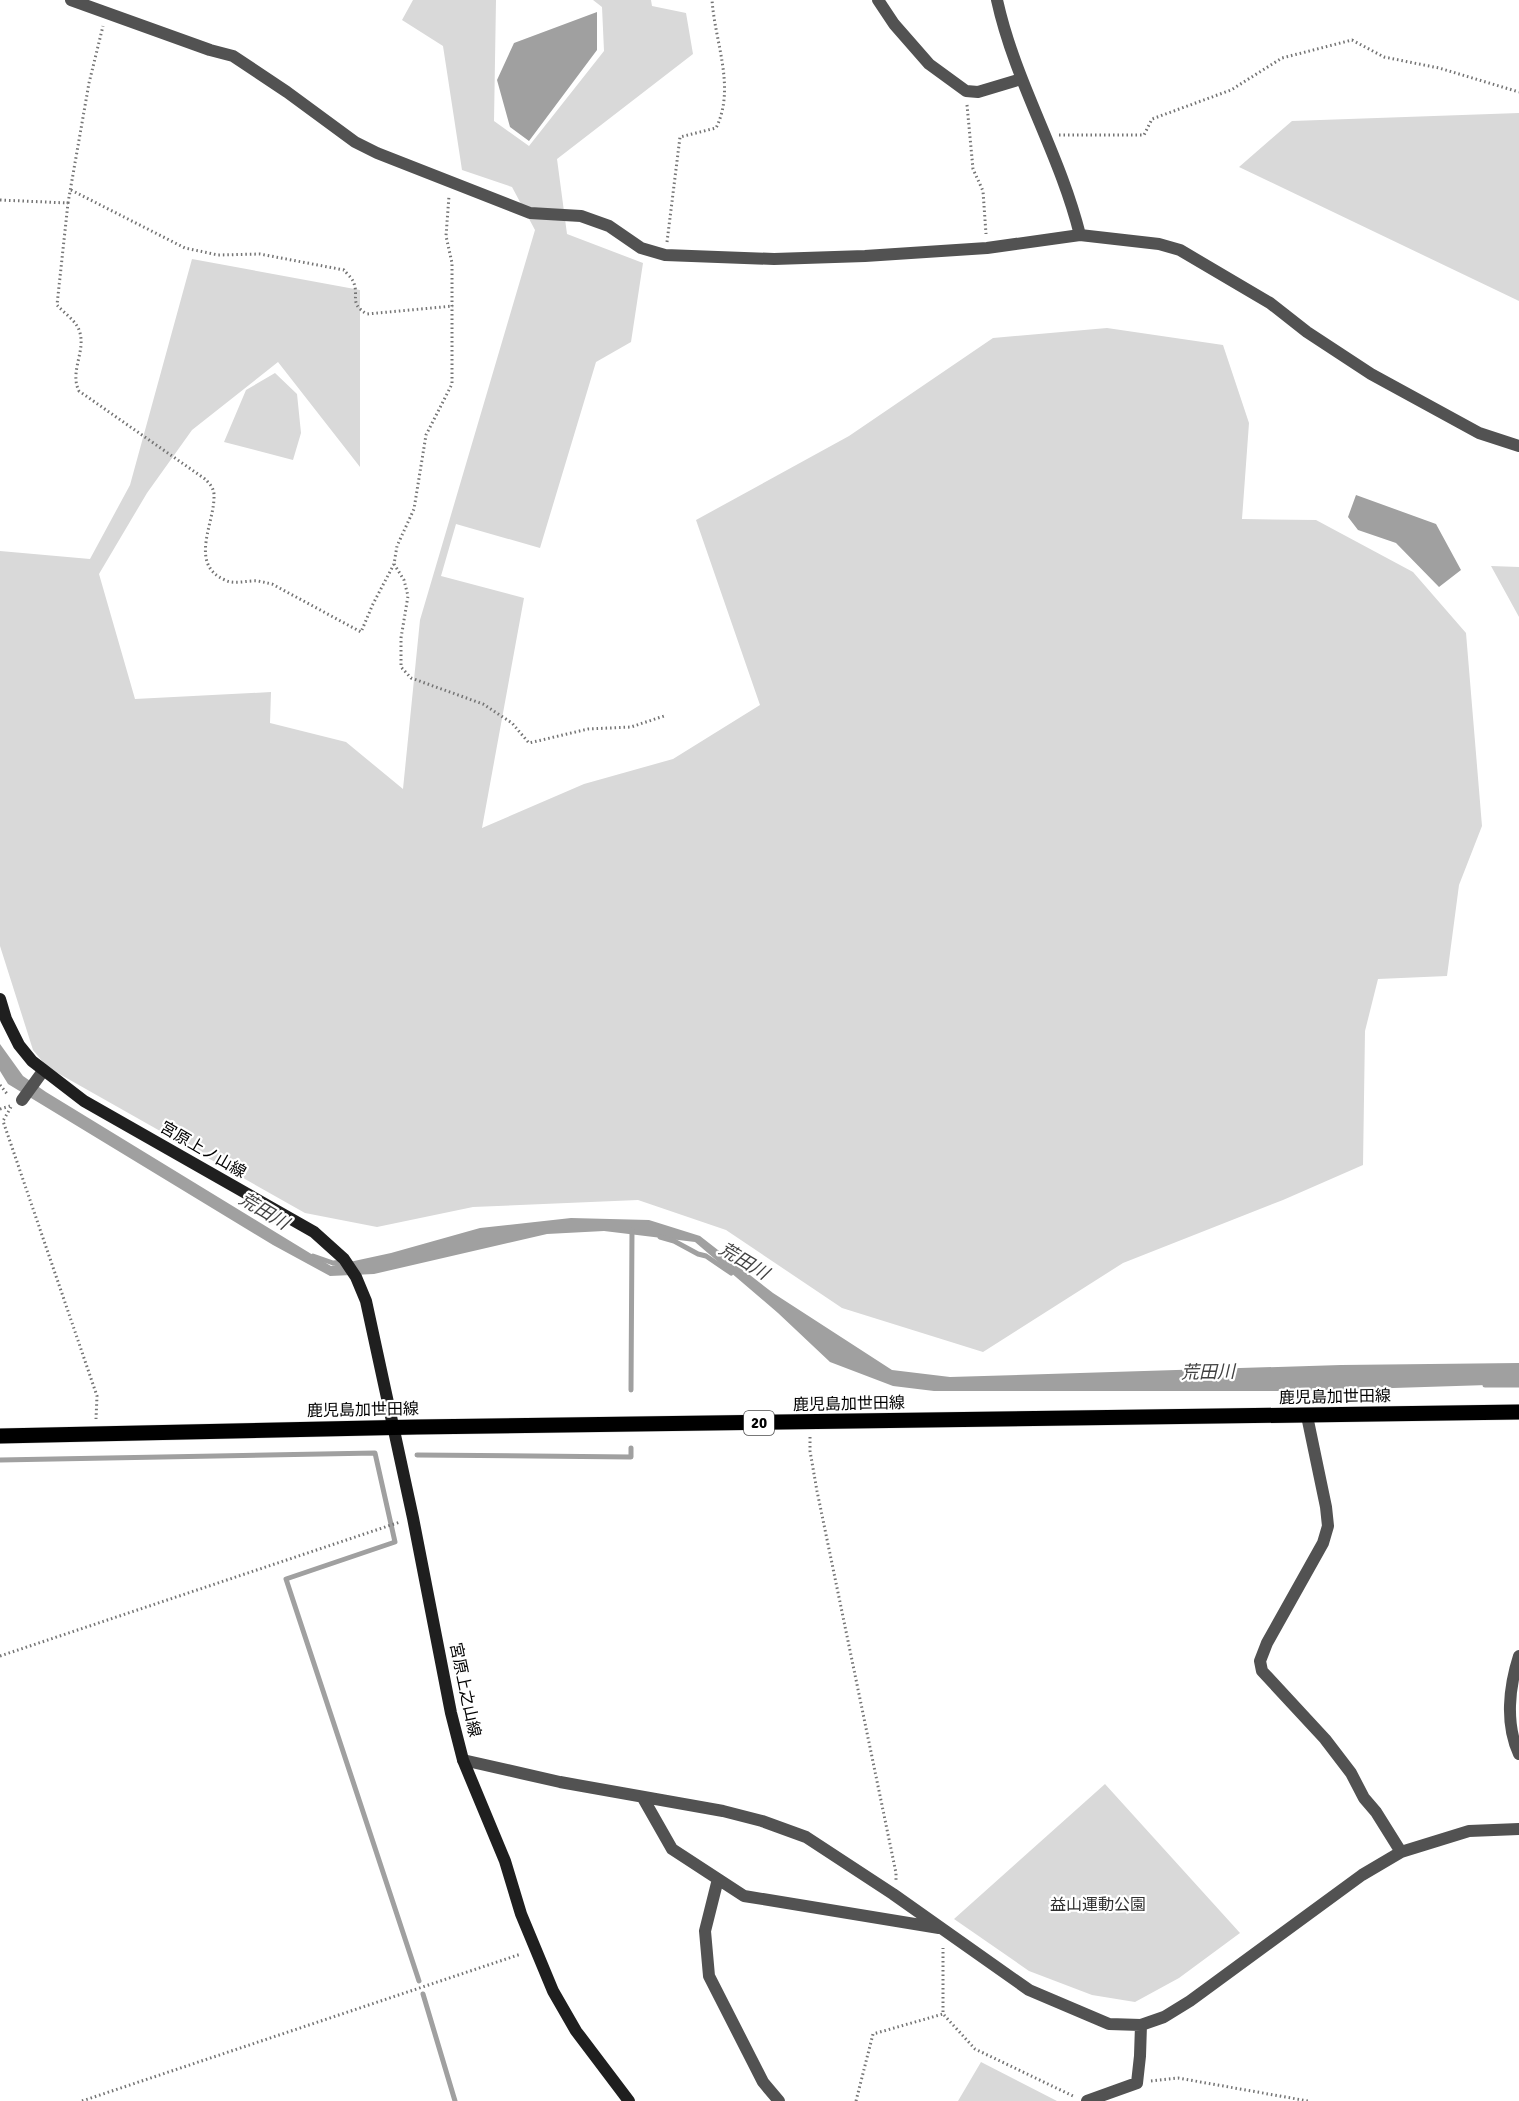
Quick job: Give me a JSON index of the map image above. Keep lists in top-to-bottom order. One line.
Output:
{"streets":{"main road":["鹿児島加世田線","20"],"street":["宮原上ノ山線","宮原上之山線"]},"crossings":[["宮原上ノ山線","宮原上之山線"],["鹿児島加世田線","宮原上之山線"]],"water":["荒田川"],"parks":["益山運動公園"]}
